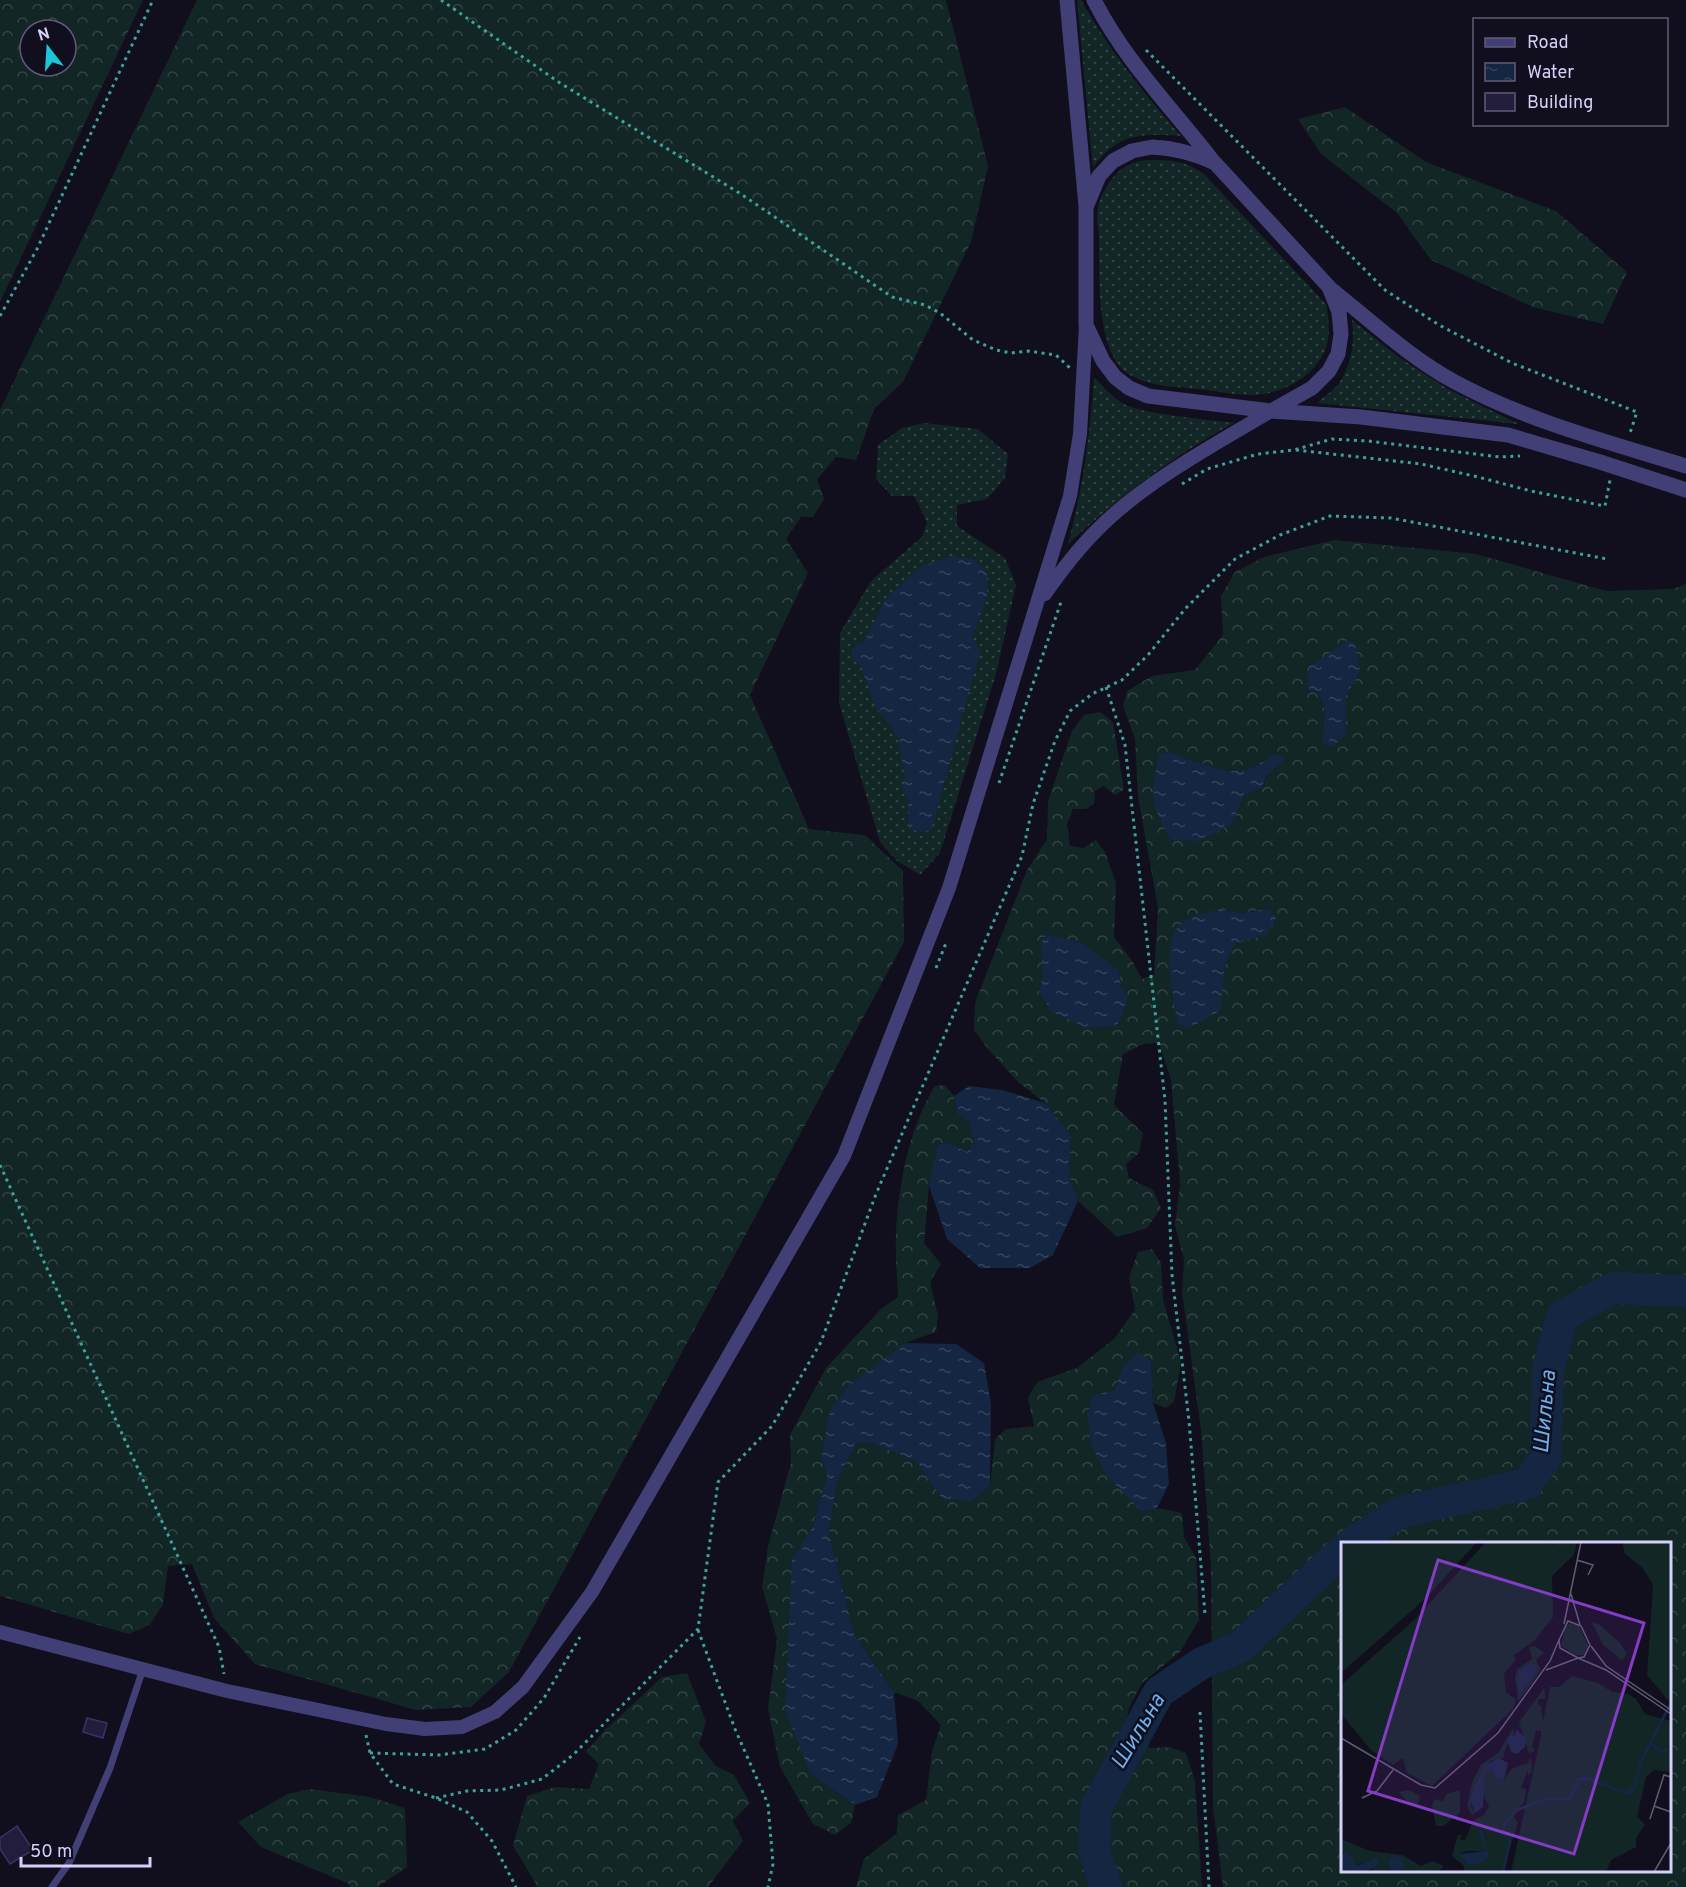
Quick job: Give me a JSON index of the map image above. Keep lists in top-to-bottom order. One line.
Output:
{"water":["Шильна"],"legend":["Road","Water","Building"],"scale_bar":"50 m","north":"top"}
